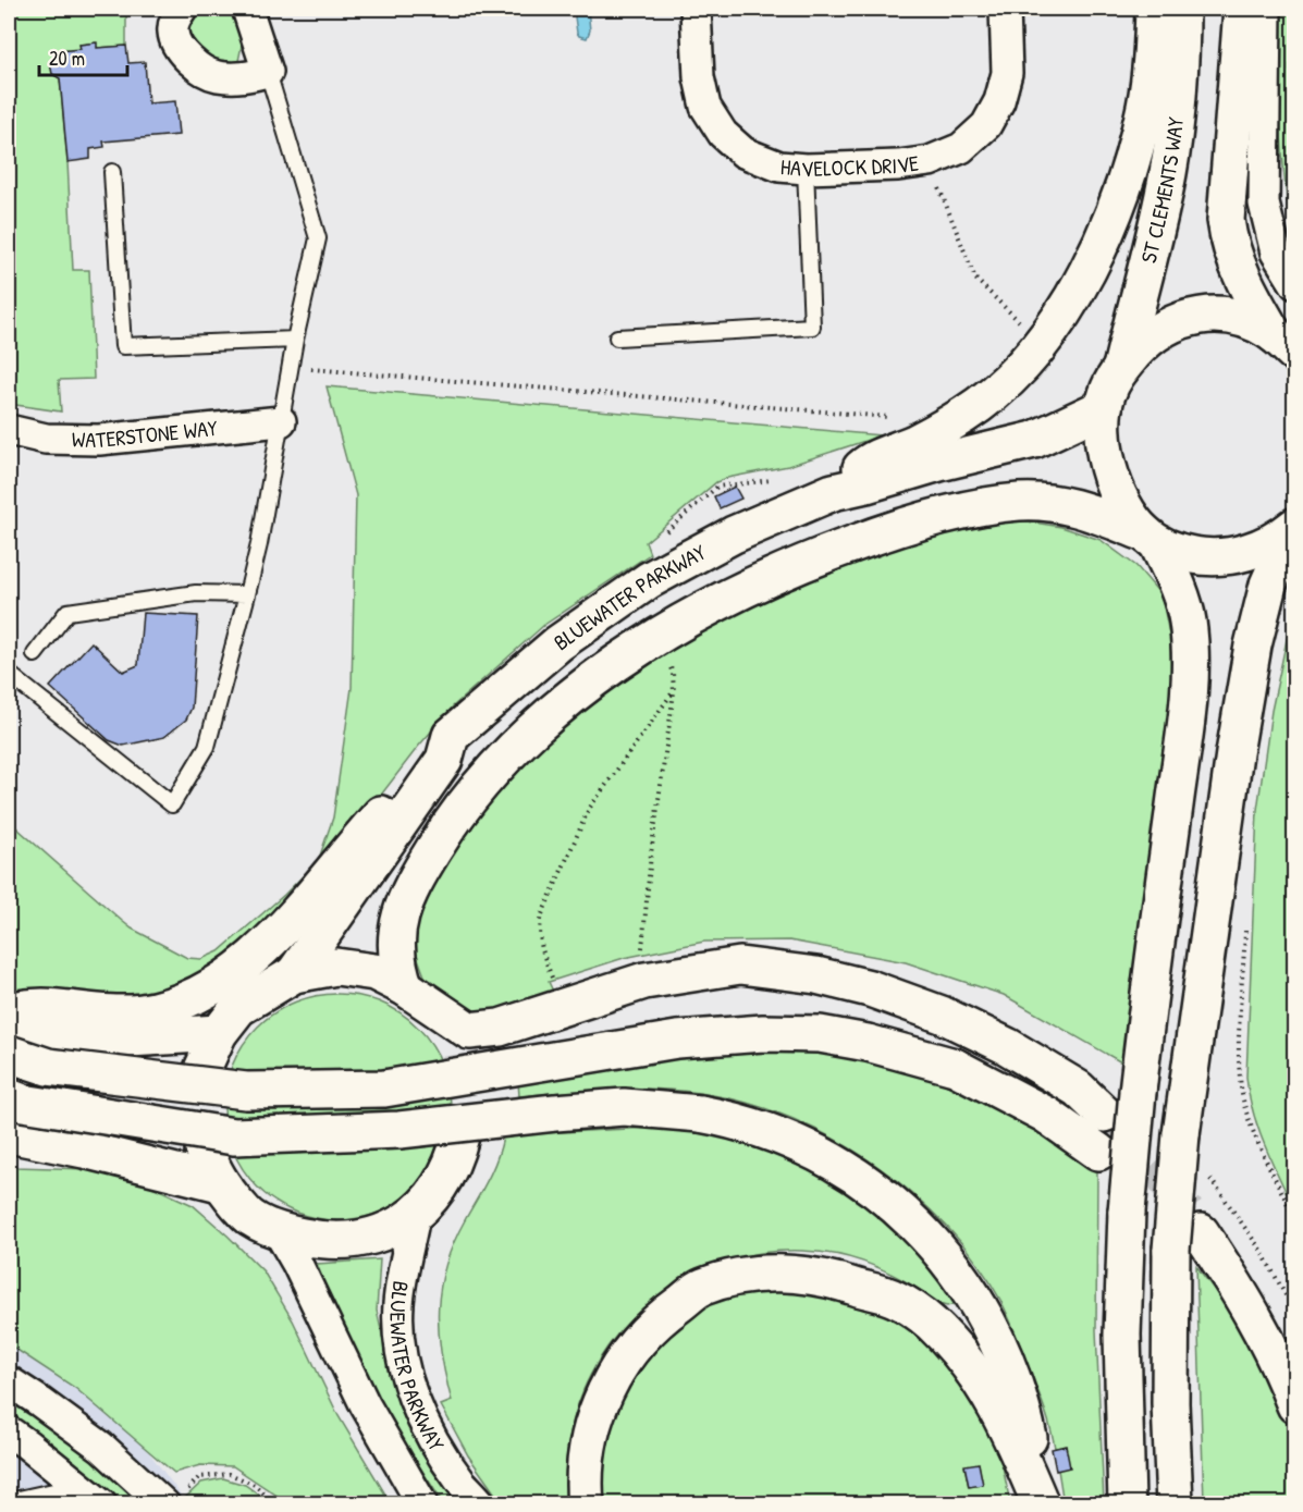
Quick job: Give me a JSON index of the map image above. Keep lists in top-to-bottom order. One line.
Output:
{"streets":{"main road":["ST CLEMENTS WAY","BLUEWATER PARKWAY"],"street":["HAVELOCK DRIVE","WATERSTONE WAY"]},"scale_bar":"20 m"}
